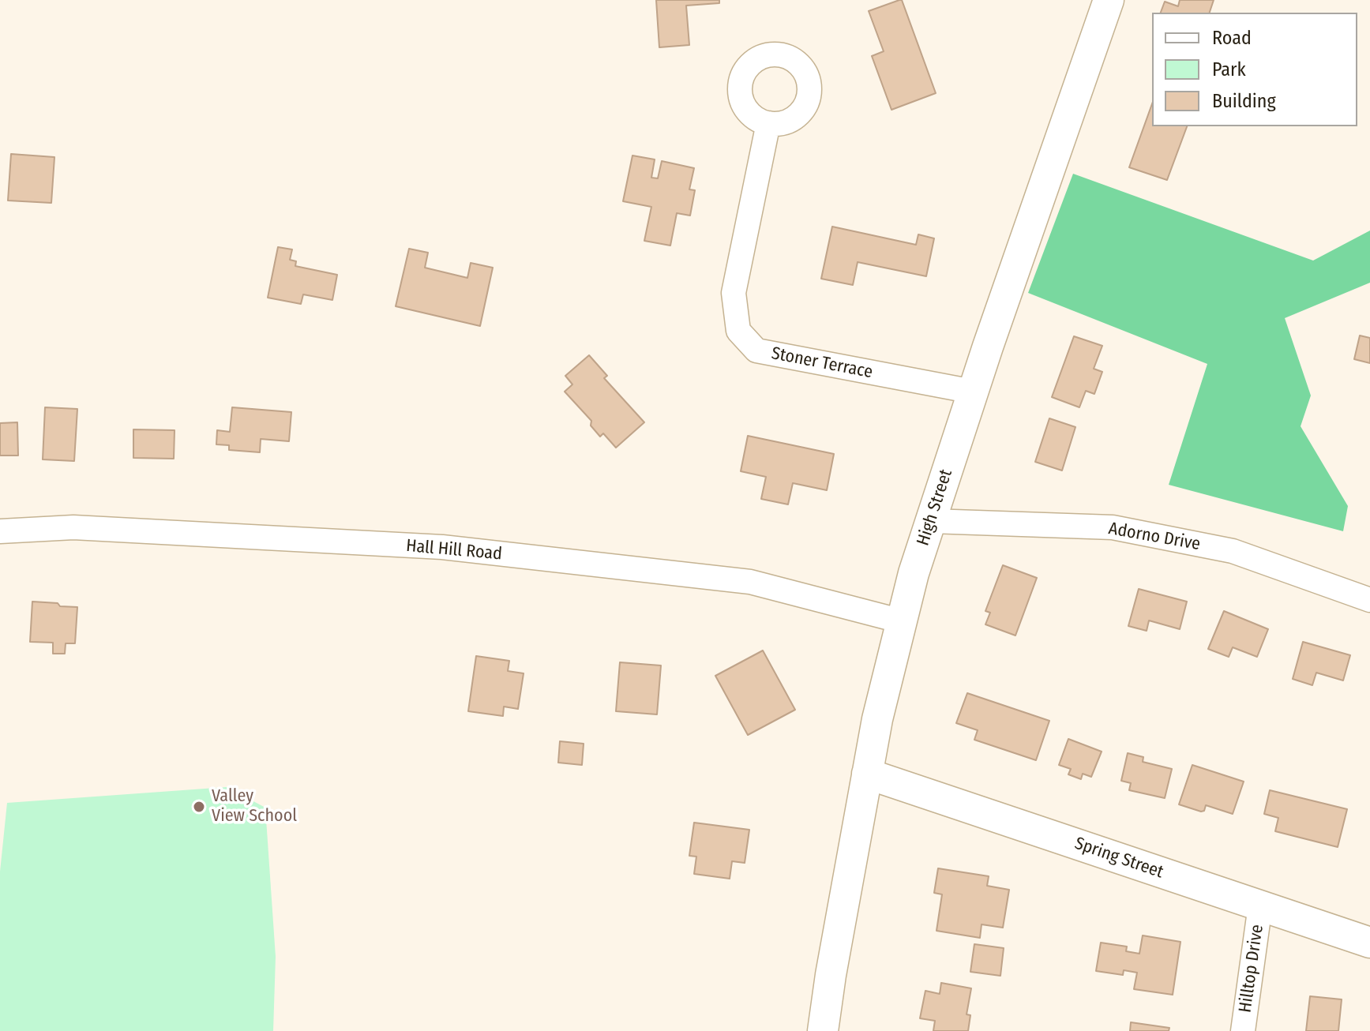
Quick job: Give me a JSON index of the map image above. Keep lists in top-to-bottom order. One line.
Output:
{"streets":{"street":["Stoner Terrace","High Street","Adorno Drive","Hall Hill Road","Spring Street","Hilltop Drive"]},"crossings":[["Stoner Terrace","High Street"],["High Street","Adorno Drive"],["High Street","Hall Hill Road"],["High Street","Spring Street"],["Spring Street","Hilltop Drive"]],"places":["Valley View School"],"legend":["Road","Park","Building"]}
